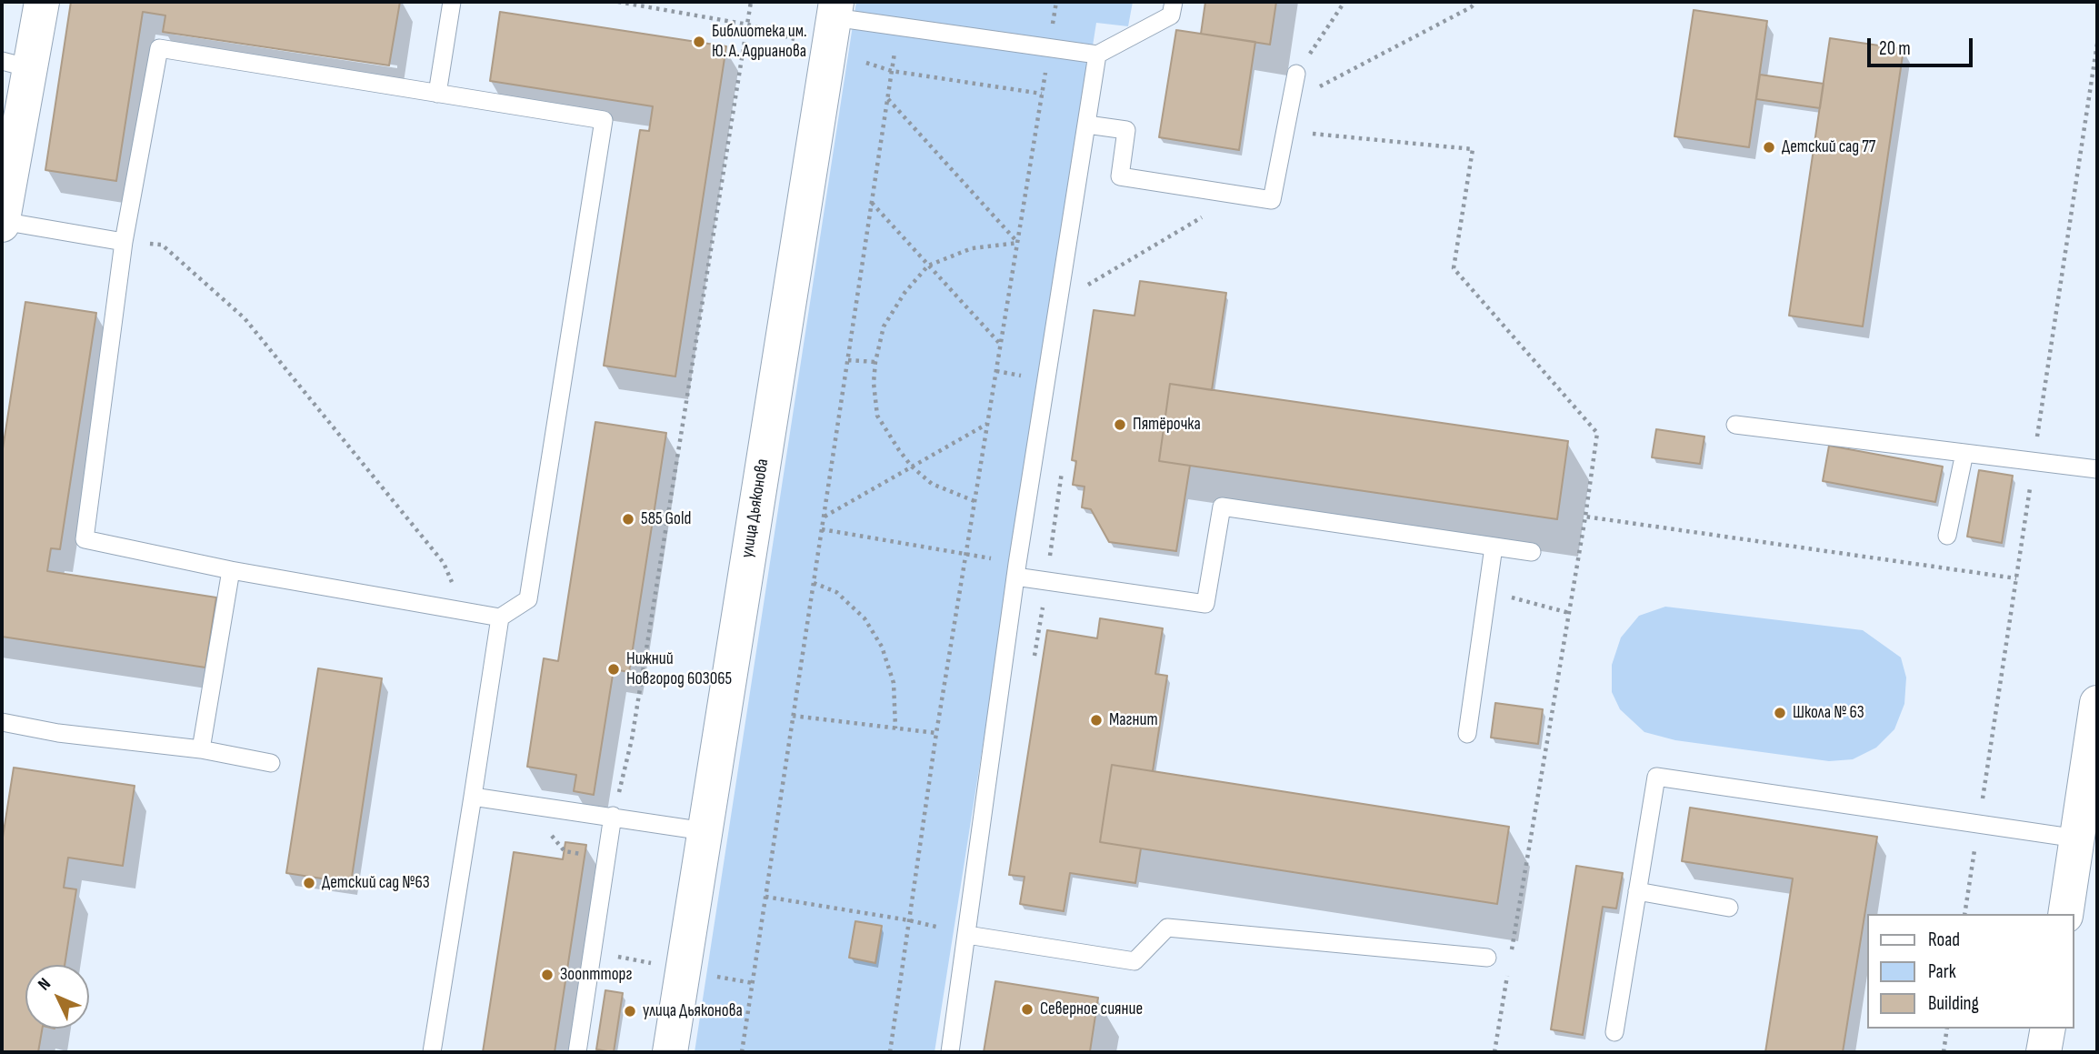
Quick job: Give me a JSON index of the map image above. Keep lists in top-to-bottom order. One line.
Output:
{"streets":{"main road":["улица Дьяконова"]},"places":["Библиотека им. Ю. А. Адрианова","Детский сад 77","Пятёрочка","585 Gold","Нижний Новгород 603065","Школа № 63","Магнит","Детский сад №63","Зооптторг","Северное сияние","улица Дьяконова"],"legend":["Road","Park","Building"],"scale_bar":"20 m","north":"top left"}
